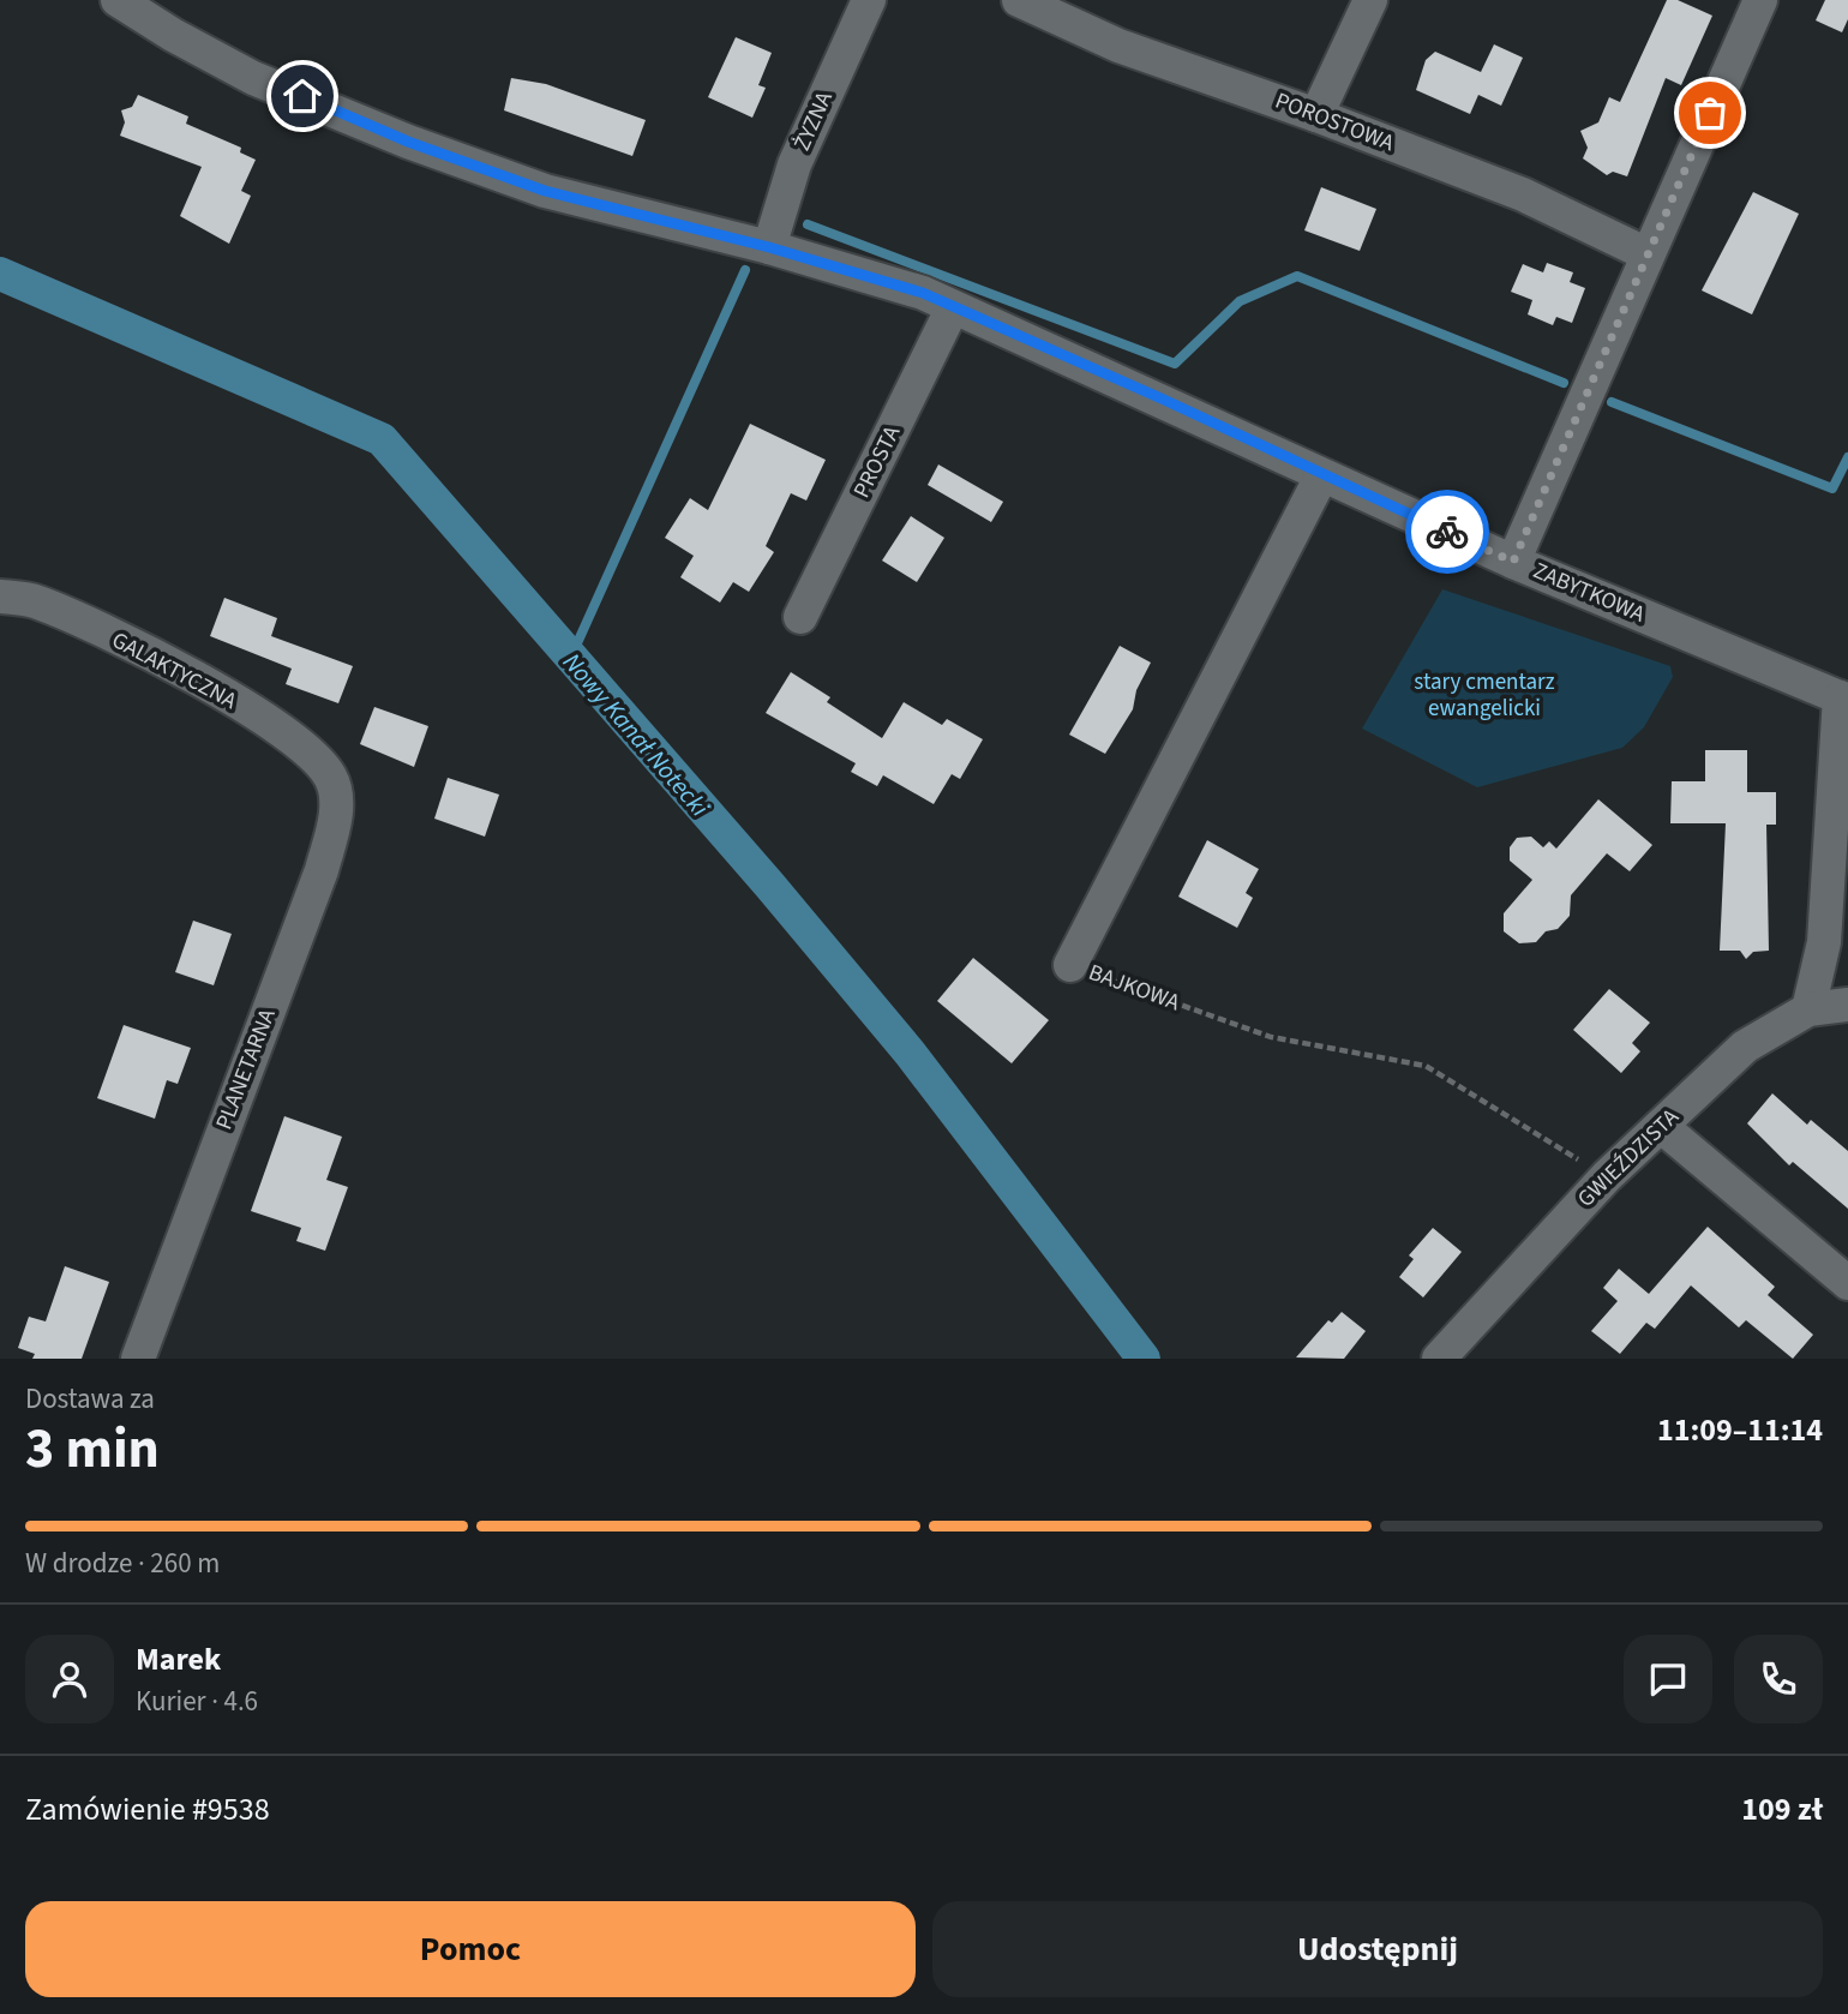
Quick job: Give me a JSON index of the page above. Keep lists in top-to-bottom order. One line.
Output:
{"streets":{"street":["ŻYZNA","POROSTOWA","PROSTA","ZABYTKOWA","GALAKTYCZNA","BAJKOWA","PLANETARNA","GWIEŹDZISTA"]},"crossings":[["ŻYZNA","ZABYTKOWA"],["PROSTA","ZABYTKOWA"],["ZABYTKOWA","BAJKOWA"],["GALAKTYCZNA","PLANETARNA"],["BAJKOWA","GWIEŹDZISTA"]],"water":["Nowy Kanał Notecki"],"parks":["stary cmentarz ewangelicki"],"page":{"heading":["3 min","Dostawa za","11:09–11:14"],"panel":["Marek","Kurier · 4.6","Zamówienie #9538","109 zł"],"bar":"W drodze · 260 m","buttons":["Pomoc","Udostępnij"]}}
